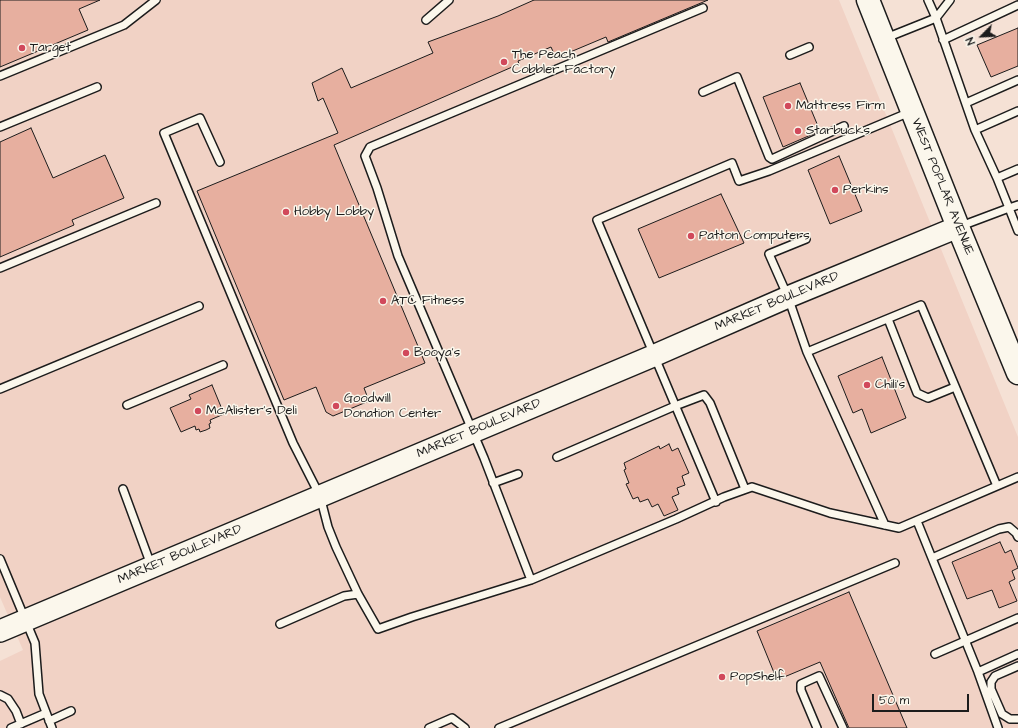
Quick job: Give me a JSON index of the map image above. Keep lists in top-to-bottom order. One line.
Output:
{"streets":{"main road":["WEST POPLAR AVENUE"],"street":["MARKET BOULEVARD"]},"crossings":[["WEST POPLAR AVENUE","MARKET BOULEVARD"]],"places":["Target","The Peach Cobbler Factory","Mattress Firm","Starbucks","Perkins","Hobby Lobby","Patton Computers","ATC Fitness","Booya's","Chili's","Goodwill Donation Center","McAlister's Deli","PopShelf"],"scale_bar":"50 m","north":"bottom left"}
